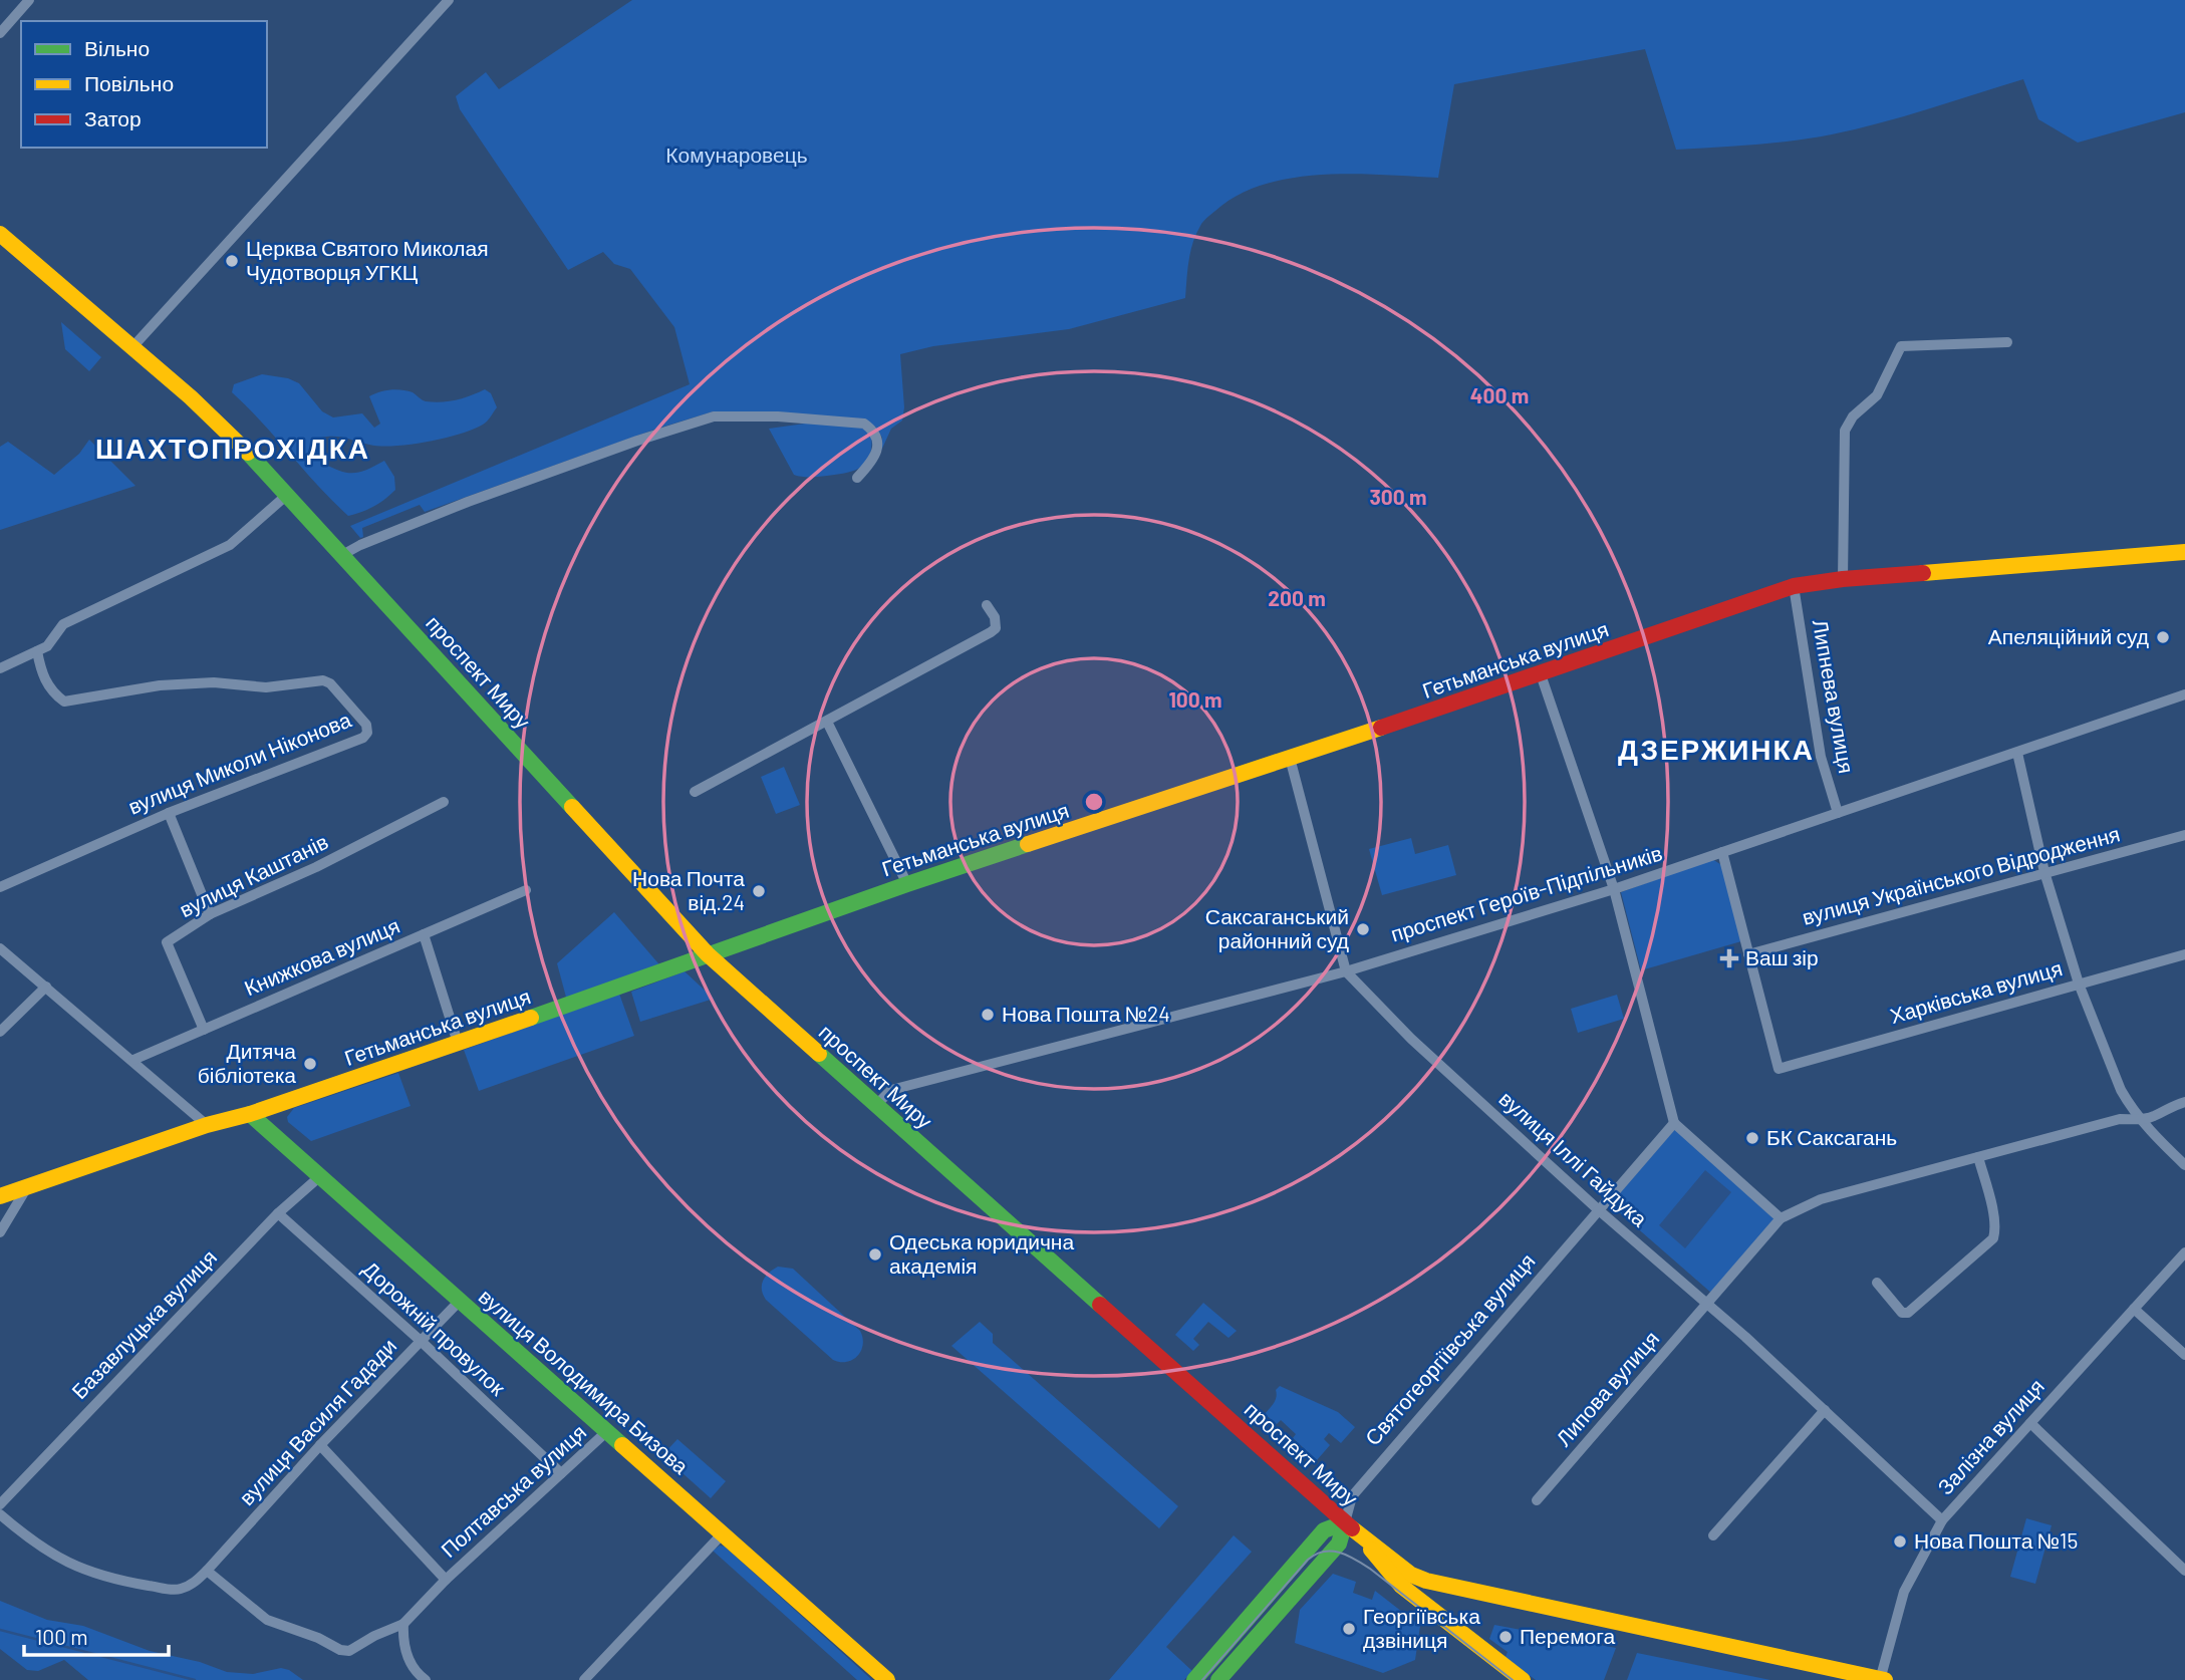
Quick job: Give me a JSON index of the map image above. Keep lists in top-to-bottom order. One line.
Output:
{"streets":{"street":["Гетьманська вулиця","проспект Миру","Липнева вулиця","вулиця Миколи Ніконова","вулиця Каштанів","вулиця Українського Відродження","проспект Героїв-Підпільників","Книжкова вулиця","Харківська вулиця","вулиця Іллі Гайдука","Базавлуцька вулиця","Дорожній провулок","Святогеоргіївська вулиця","вулиця Володимира Бизова","Липова вулиця","вулиця Василя Гадади","Залізна вулиця","Полтавська вулиця"]},"crossings":[["Гетьманська вулиця","проспект Миру"],["Гетьманська вулиця","Липнева вулиця"],["Гетьманська вулиця","вулиця Іллі Гайдука"],["Гетьманська вулиця","вулиця Володимира Бизова"],["проспект Миру","проспект Героїв-Підпільників"],["проспект Миру","Святогеоргіївська вулиця"],["проспект Миру","Залізна вулиця"],["Липнева вулиця","проспект Героїв-Підпільників"],["вулиця Каштанів","Книжкова вулиця"],["вулиця Українського Відродження","Харківська вулиця"],["проспект Героїв-Підпільників","вулиця Іллі Гайдука"],["вулиця Іллі Гайдука","Святогеоргіївська вулиця"],["вулиця Іллі Гайдука","Липова вулиця"],["вулиця Іллі Гайдука","Залізна вулиця"],["Базавлуцька вулиця","Дорожній провулок"],["Базавлуцька вулиця","вулиця Володимира Бизова"],["Дорожній провулок","вулиця Василя Гадади"],["Дорожній провулок","Полтавська вулиця"],["вулиця Володимира Бизова","вулиця Василя Гадади"],["вулиця Володимира Бизова","Полтавська вулиця"],["вулиця Василя Гадади","Полтавська вулиця"]],"districts":["ШАХТОПРОХІДКА","ДЗЕРЖИНКА"],"parks":["Комунаровець"],"places":{"other":["Церква Святого Миколая Чудотворця УГКЦ","Апеляційний суд","Нова Почта від.24","Саксаганський районний суд","Нова Пошта №24","Дитяча бібліотека","БК Саксагань","Одеська юридична академія","Нова Пошта №15","Георгіївська дзвіниця","Перемога"],"health":["Ваш зір"]},"legend":["Вільно","Повільно","Затор"],"scale_bar":"100 m","rings":["400 m","300 m","200 m","100 m"]}
